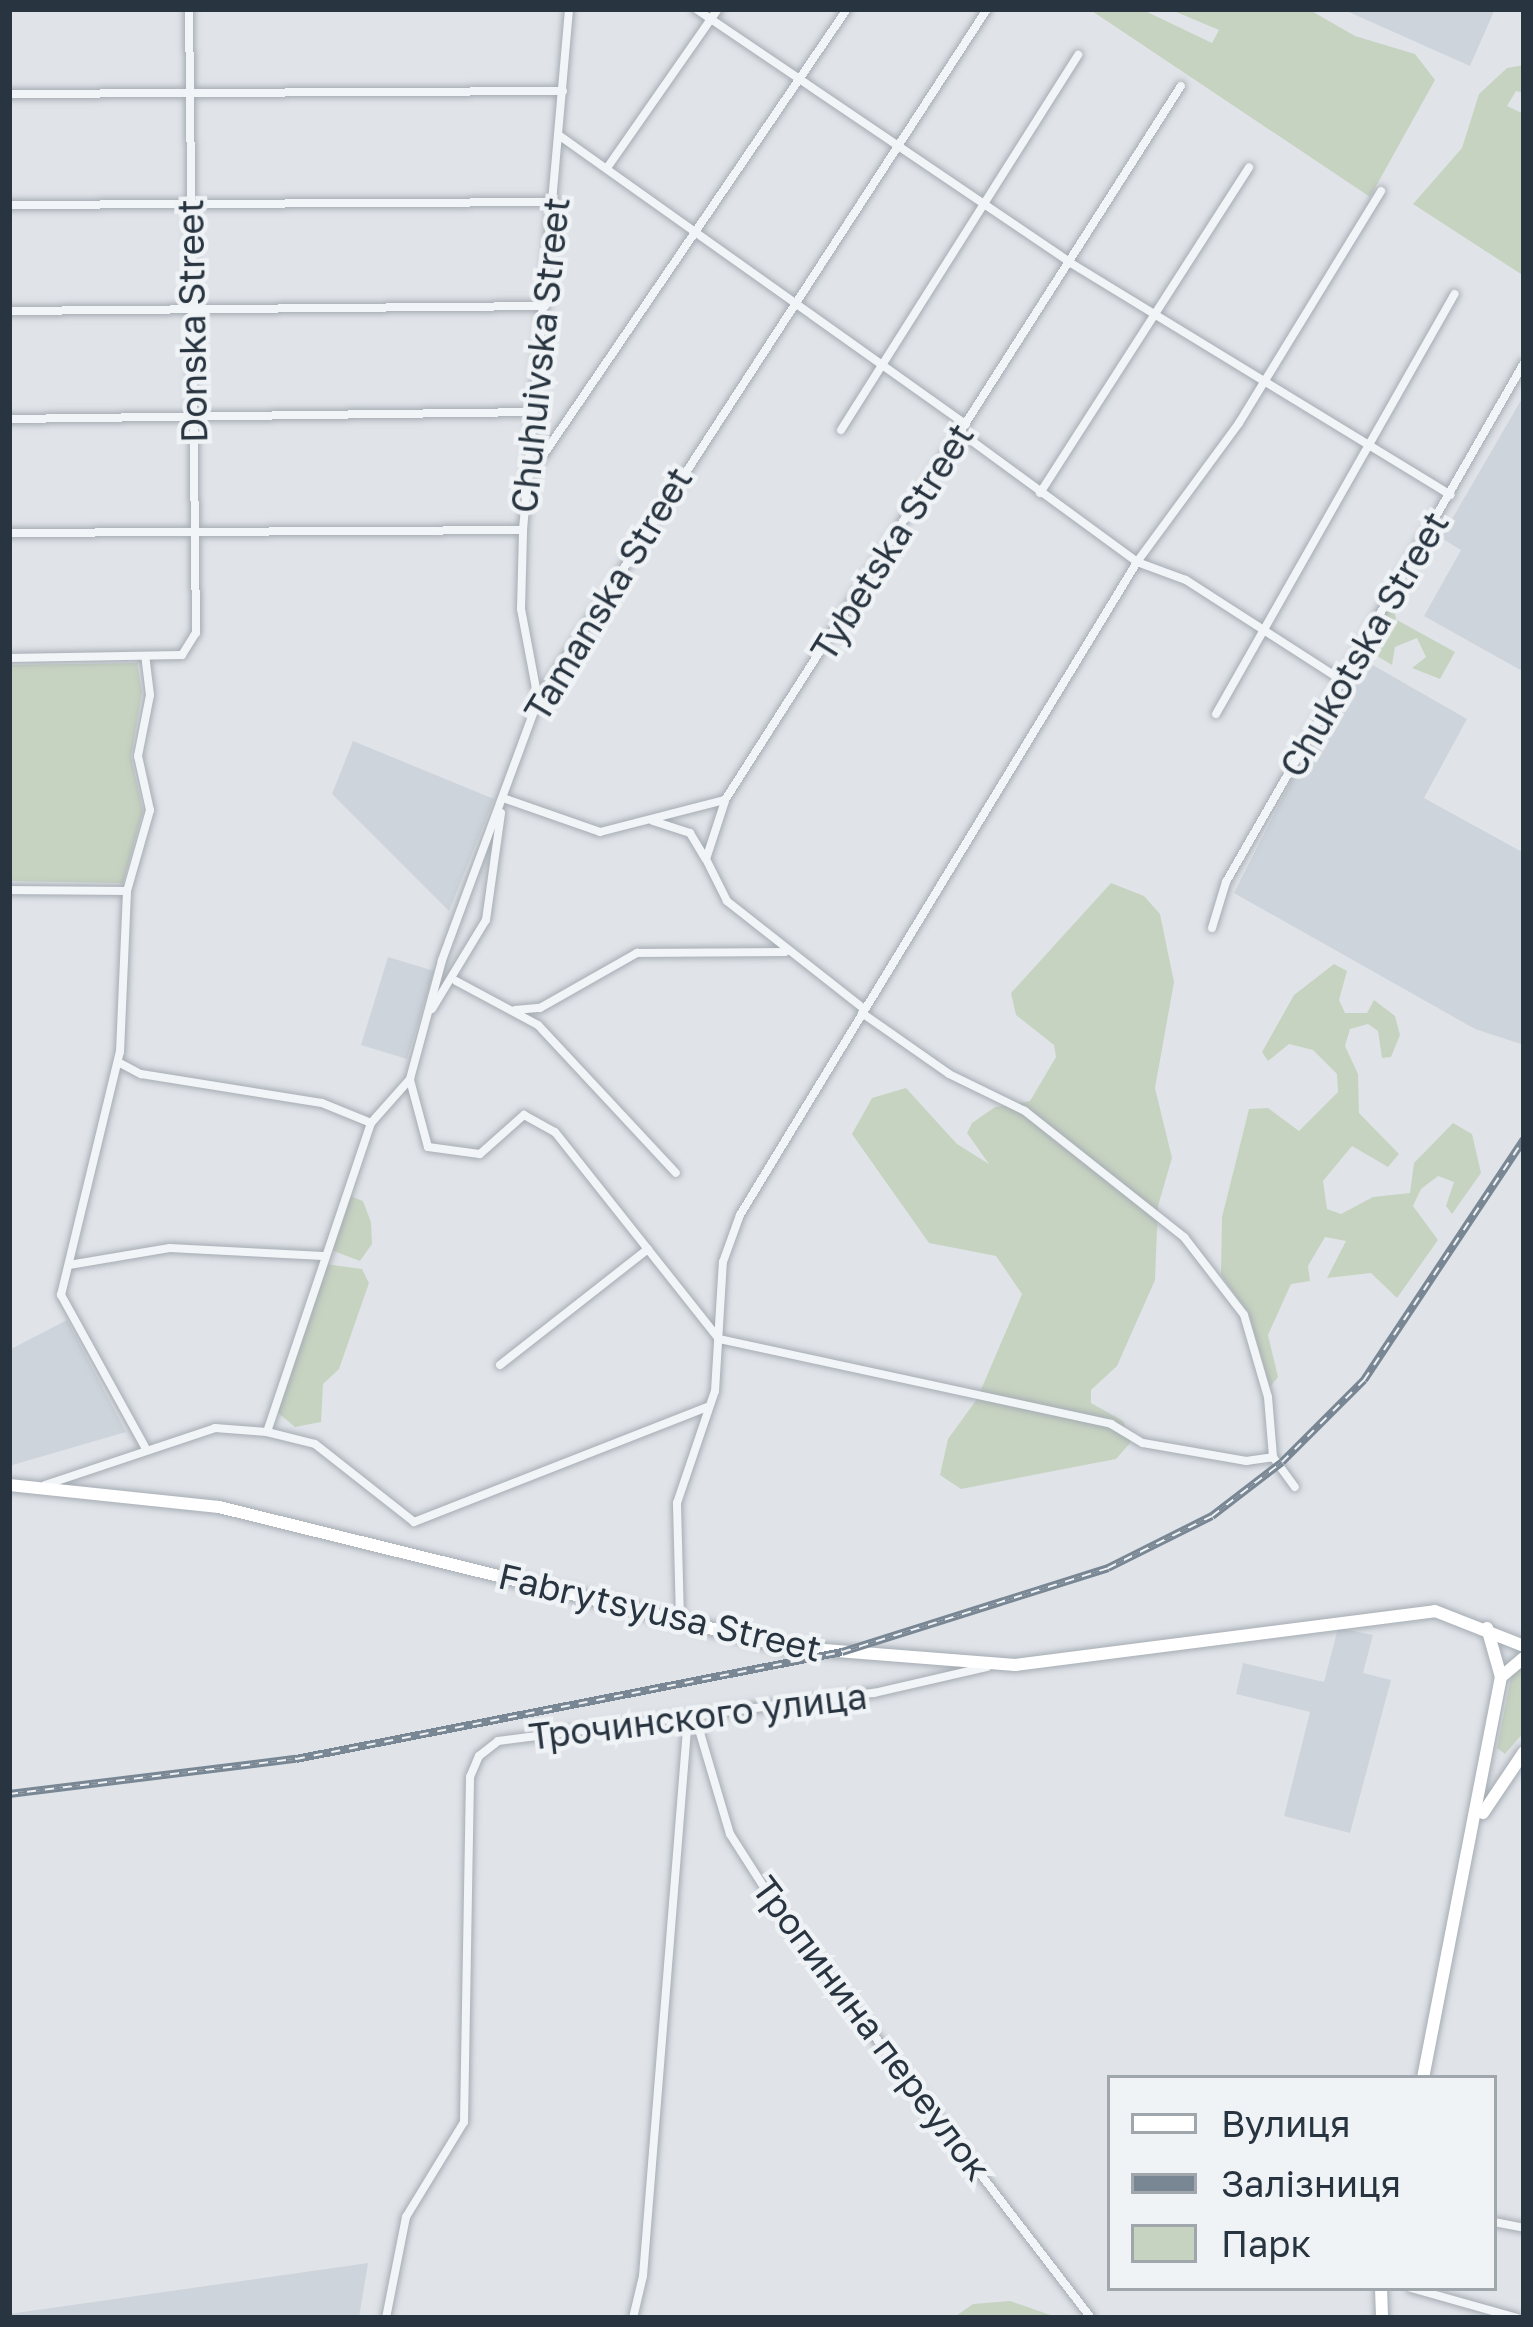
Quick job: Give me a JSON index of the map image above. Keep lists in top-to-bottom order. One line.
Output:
{"streets":{"main road":["Fabrytsyusa Street"],"street":["Donska Street","Chuhuivska Street","Tybetska Street","Tamanska Street","Chukotska Street","Трочинского улица","Тропинина переулок"]},"crossings":[["Chuhuivska Street","Tamanska Street"],["Fabrytsyusa Street","Трочинского улица"],["Трочинского улица","Тропинина переулок"]],"legend":["Вулиця","Залізниця","Парк"]}
